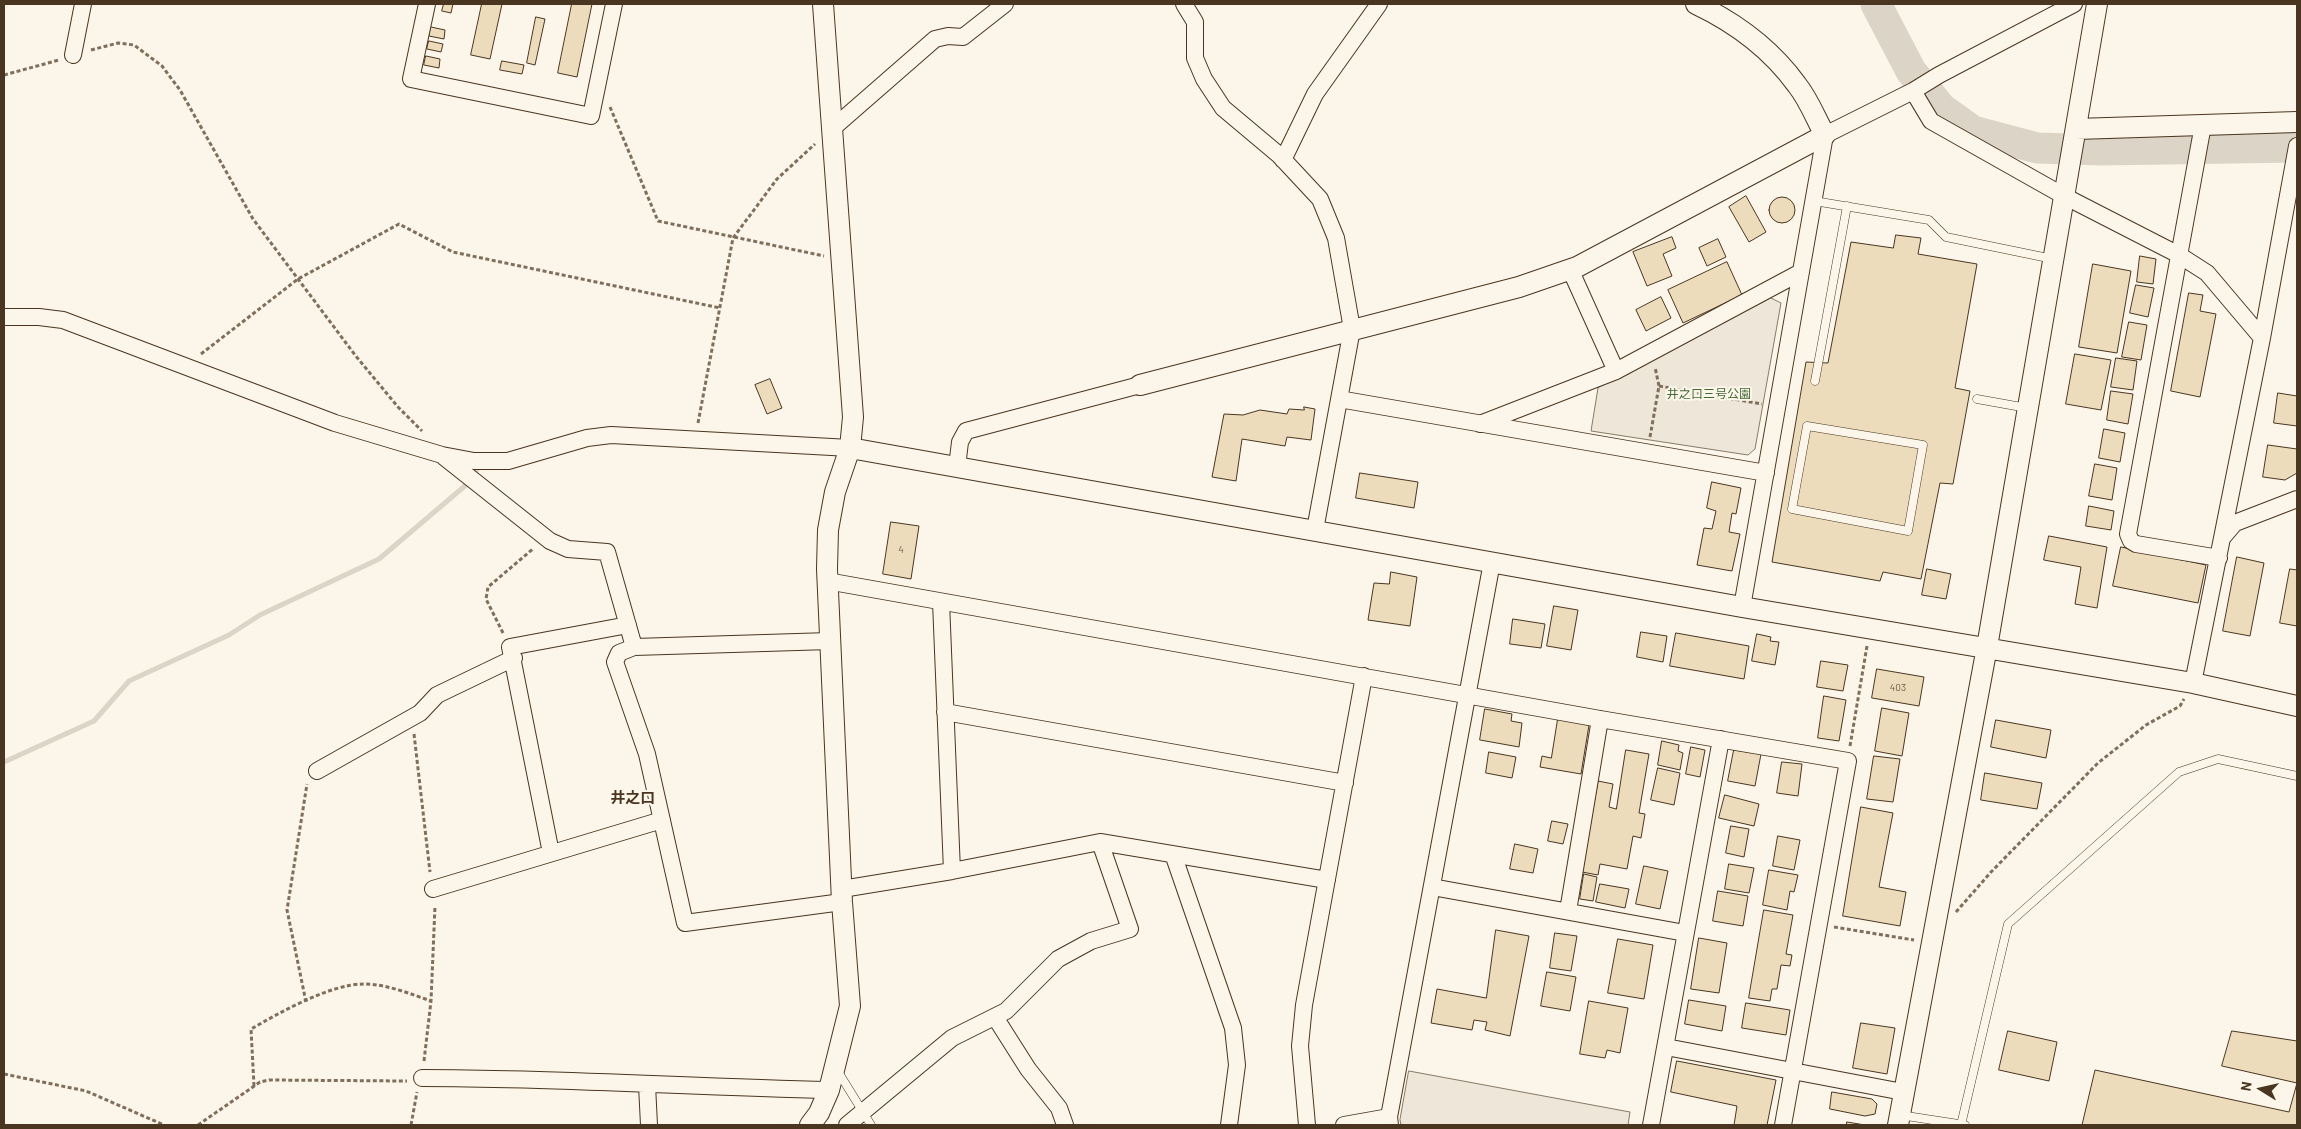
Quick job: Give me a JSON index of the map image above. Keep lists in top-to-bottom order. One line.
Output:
{"districts":["井之口"],"parks":["井之口三号公園"],"house_numbers":["4","403"],"north":"left"}
